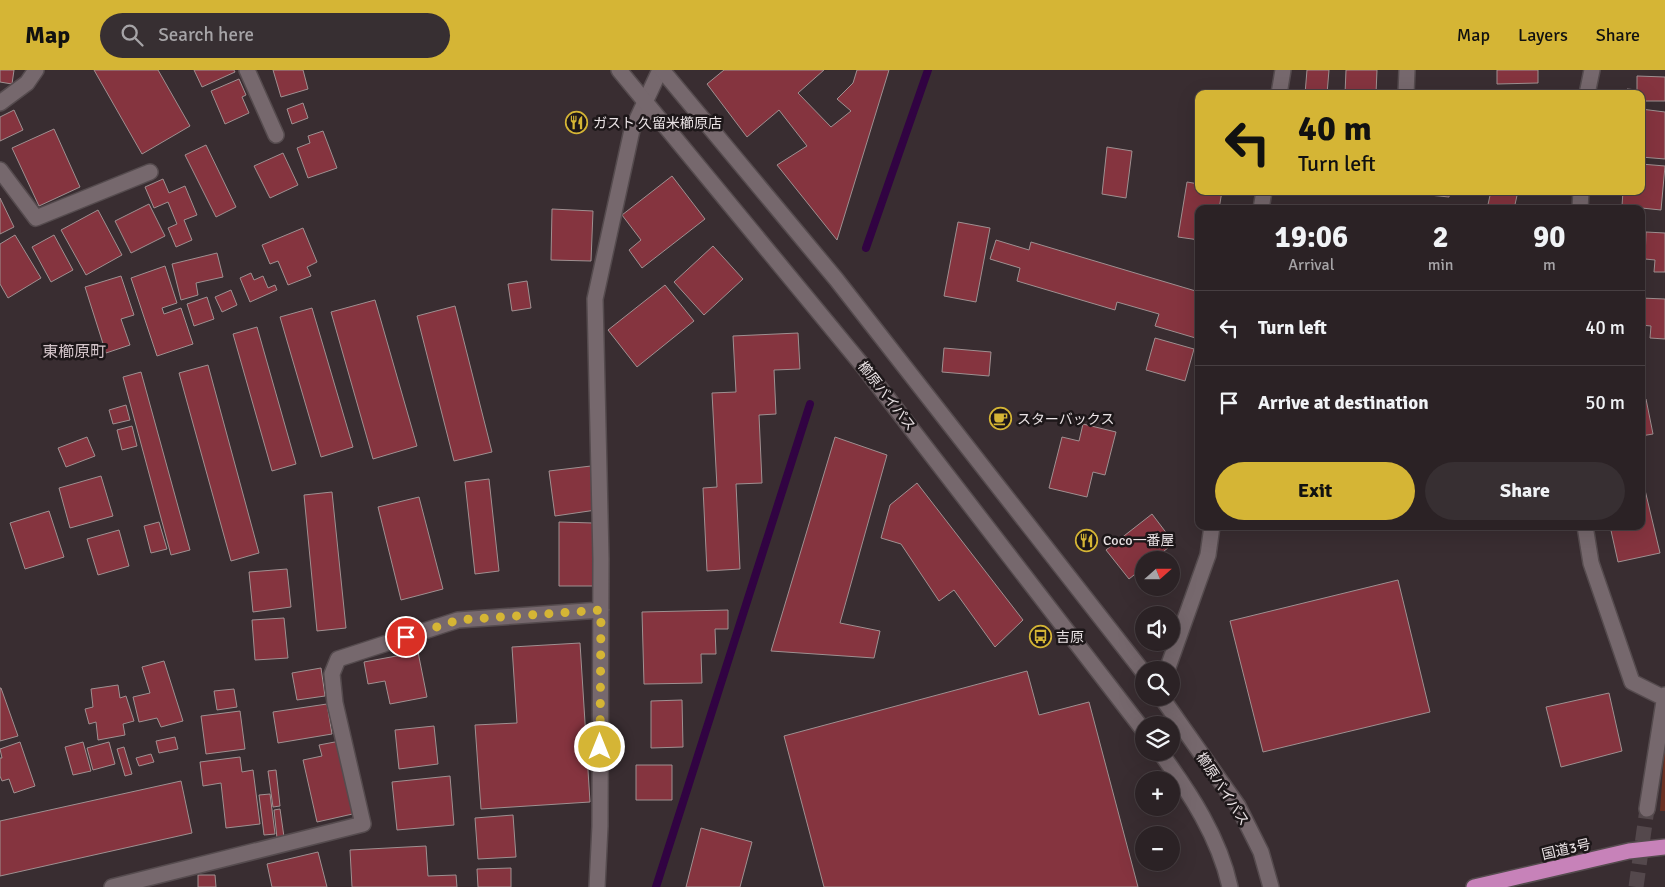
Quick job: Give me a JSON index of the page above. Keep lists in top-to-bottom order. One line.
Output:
{"streets":{"highway":["国道3号"],"street":["櫛原バイパス"]},"districts":["東櫛原町"],"places":{"restaurant":["ガスト 久留米櫛原店","Coco一番屋"],"cafe":["スターバックス"],"bus stop":["吉原"]},"north":"right","page":{"header":"Map","search":"Search here","nav":["Map","Layers","Share"],"turn":["40 m","Turn left"],"eta":["19:06","Arrival","2","min","90","m"],"list":[{"name":"Turn left","value":"40 m"},{"name":"Arrive at destination","value":"50 m"}],"buttons":["Exit","Share"],"map_buttons":["+","−"]}}
